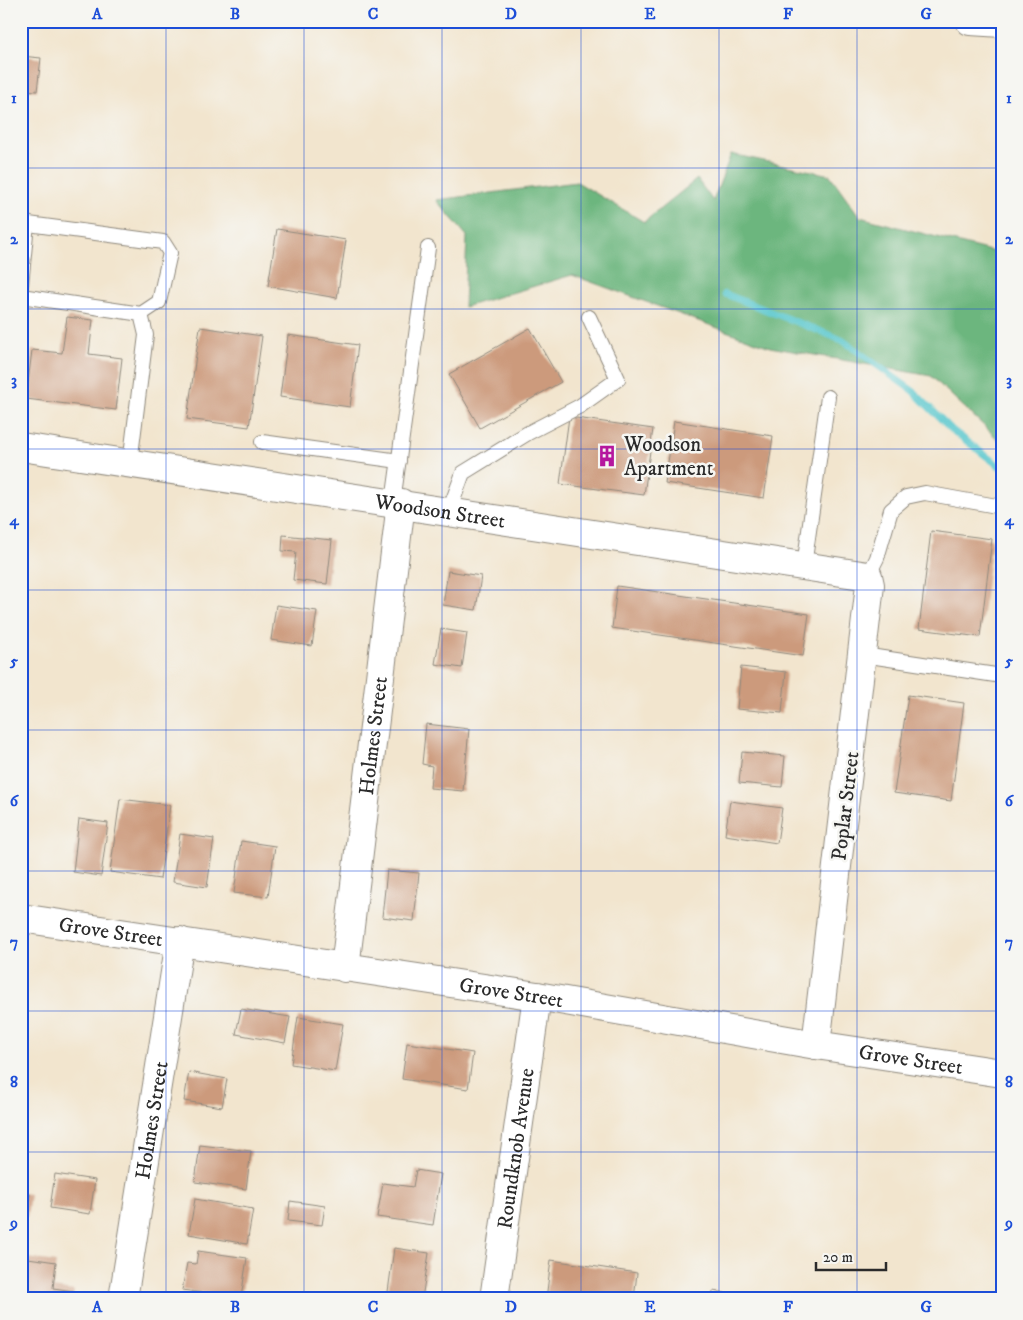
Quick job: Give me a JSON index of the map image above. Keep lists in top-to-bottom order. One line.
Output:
{"streets":{"street":["Woodson Street","Holmes Street","Poplar Street","Grove Street","Roundknob Avenue"]},"crossings":[["Woodson Street","Holmes Street"],["Woodson Street","Poplar Street"],["Holmes Street","Grove Street"],["Poplar Street","Grove Street"],["Grove Street","Roundknob Avenue"]],"places":{"building":["Woodson Apartment"]},"scale_bar":"20 m","grid":{"columns":["A","B","C","D","E","F","G"],"rows":["1","2","3","4","5","6","7","8","9"]}}
